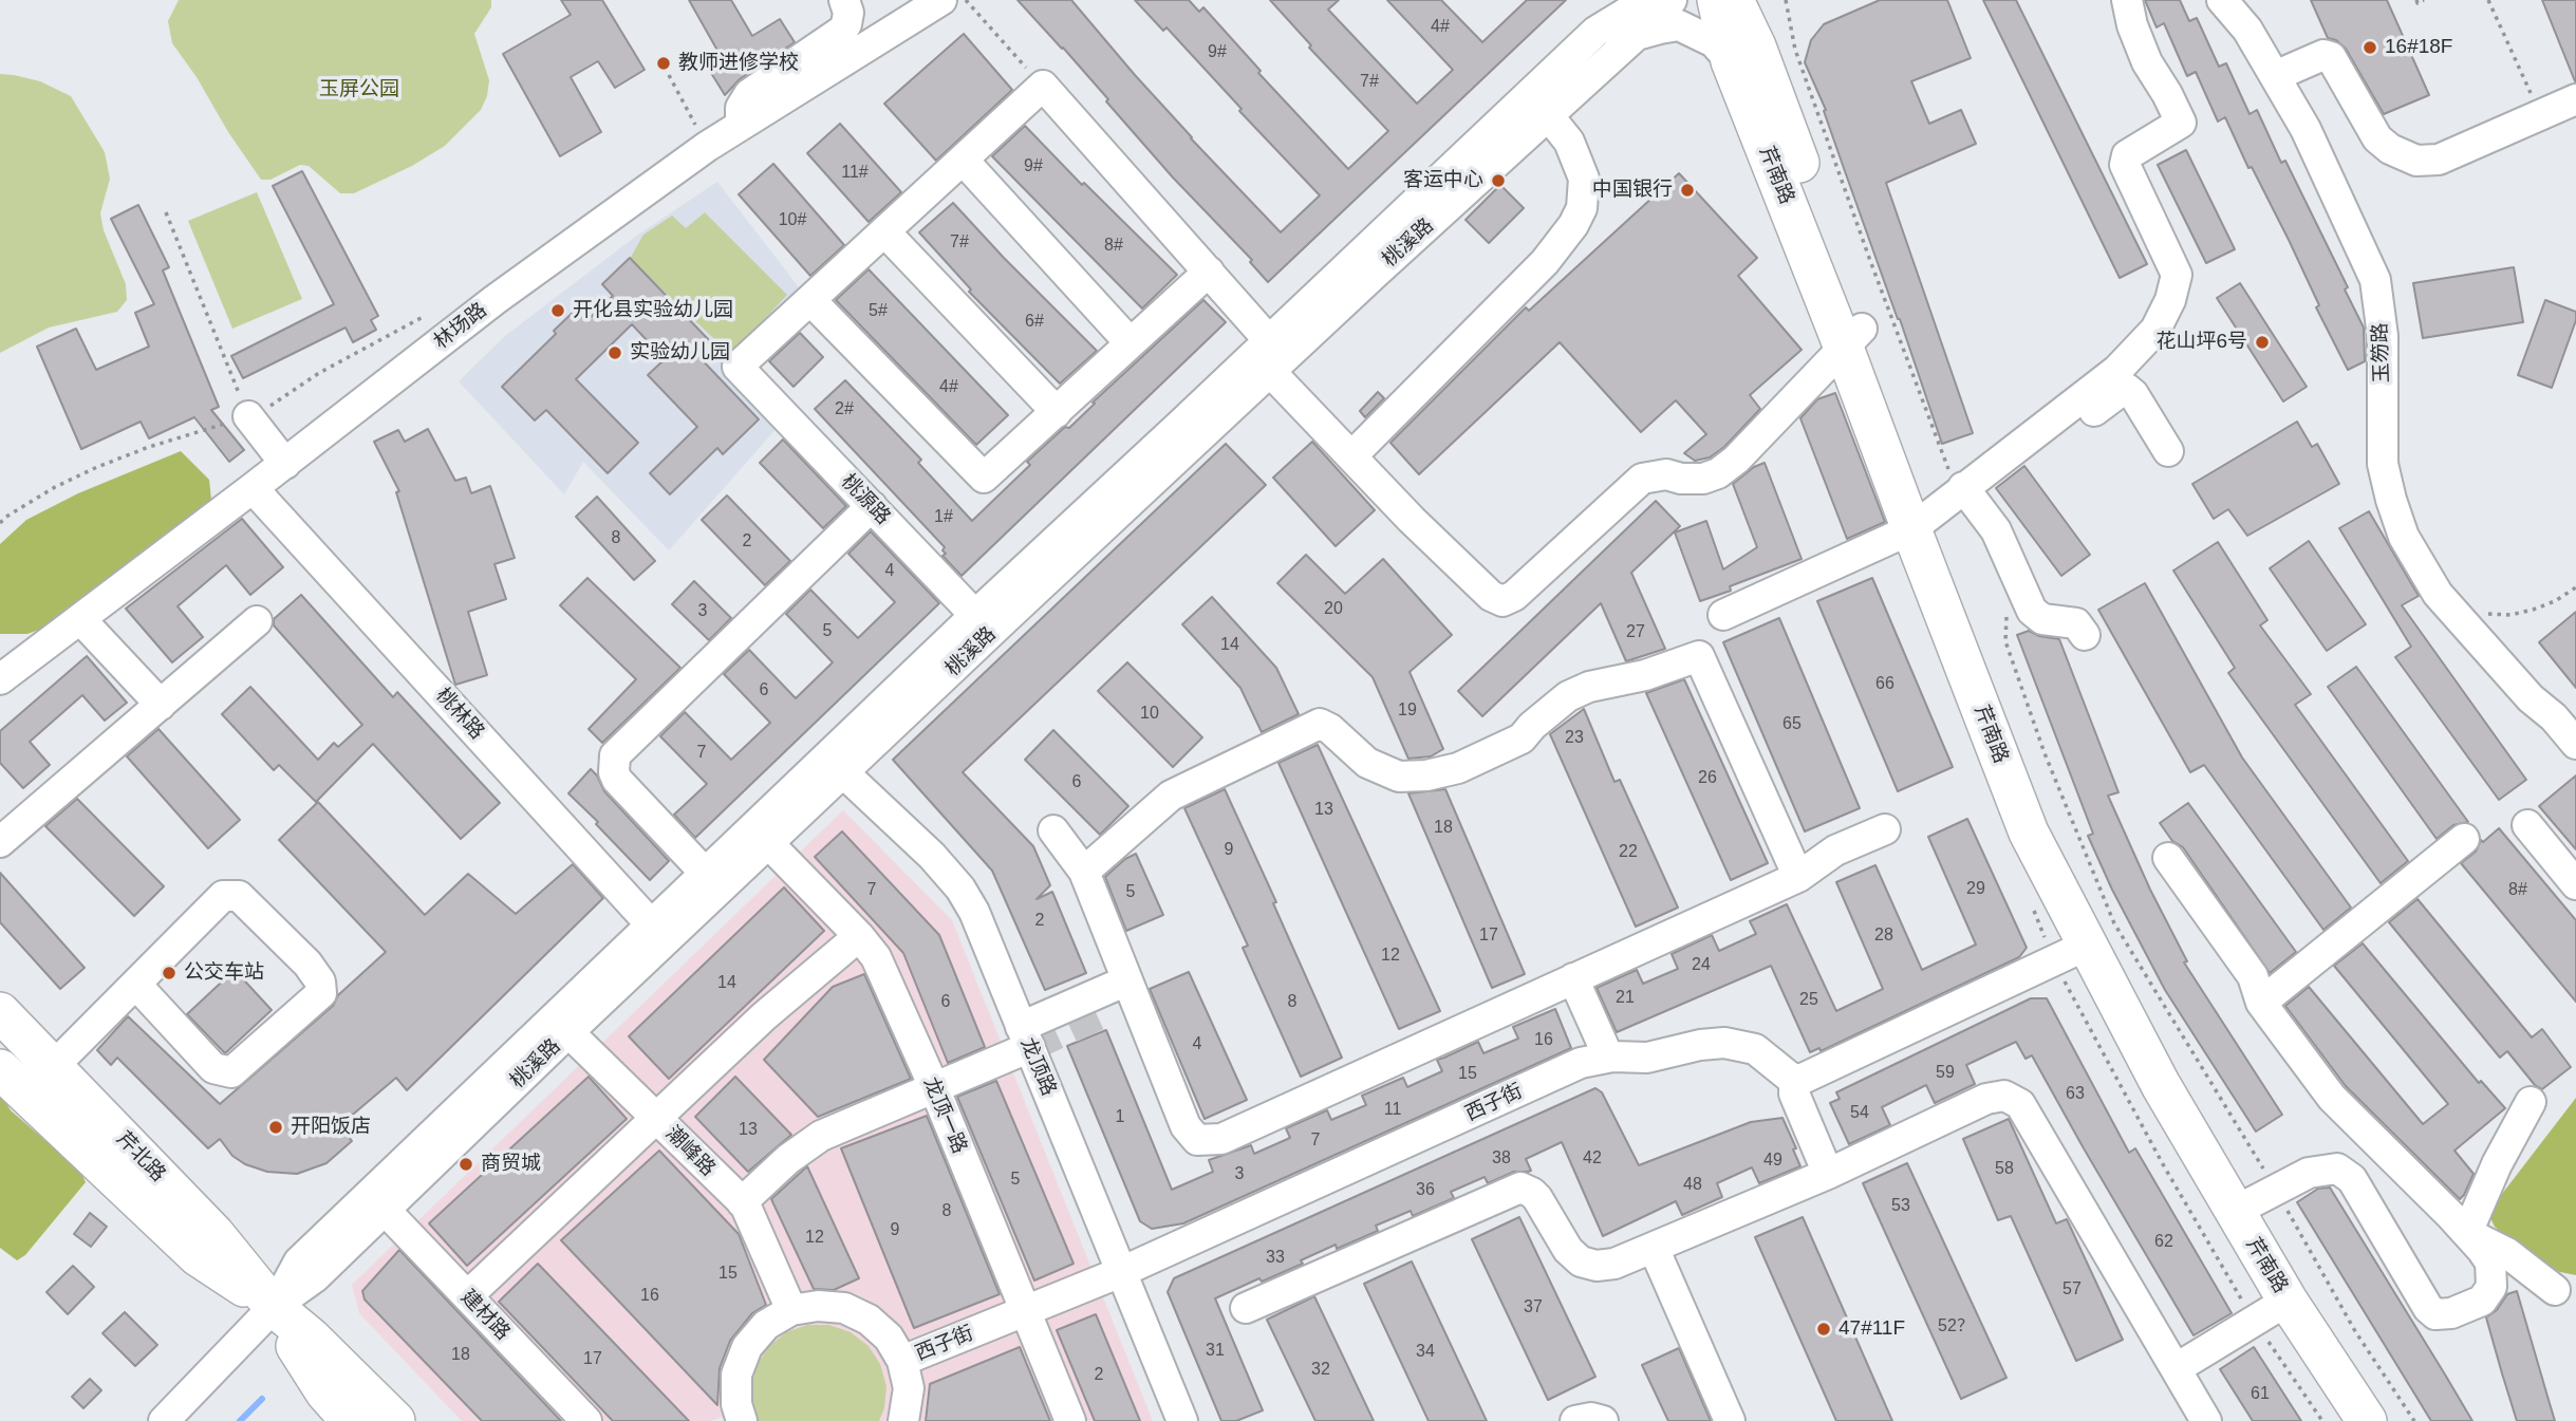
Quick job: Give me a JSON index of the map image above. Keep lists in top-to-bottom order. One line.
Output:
{"streets":{"main road":["芹南路","芹北路"],"street":["桃溪路","林场路","玉笏路","桃源路","桃林路","龙顶路","西子街","龙顶一路","潮峰路","建材路"]},"crossings":[["桃溪路","桃源路"],["桃溪路","桃林路"],["桃溪路","龙顶路"],["桃溪路","龙顶一路"],["桃溪路","潮峰路"],["桃溪路","芹北路"],["桃溪路","建材路"],["林场路","桃林路"],["龙顶路","西子街"],["西子街","龙顶一路"]],"parks":["玉屏公园"],"places":["16#18F","教师进修学校","客运中心","中国银行","开化县实验幼儿园","花山坪6号","实验幼儿园","公交车站","开阳饭店","商贸城","47#11F"],"house_numbers":["4#","9#","7#","9#","11#","10#","7#","8#","5#","6#","4#","2#","1#","8","2","4","20","3","5","27","14","66","6","19","10","65","23","7","26","6","13","18","9","22","29","7","8#","5","2","17","28","12","24","14","21","25","6","8","16","4","59","15","63","11","54","1","13","7","38","42","49","58","3","5","48","36","53","8","9","12","62","33","15","57","16","37","52？","31","34","18","17","32","2","61"]}
